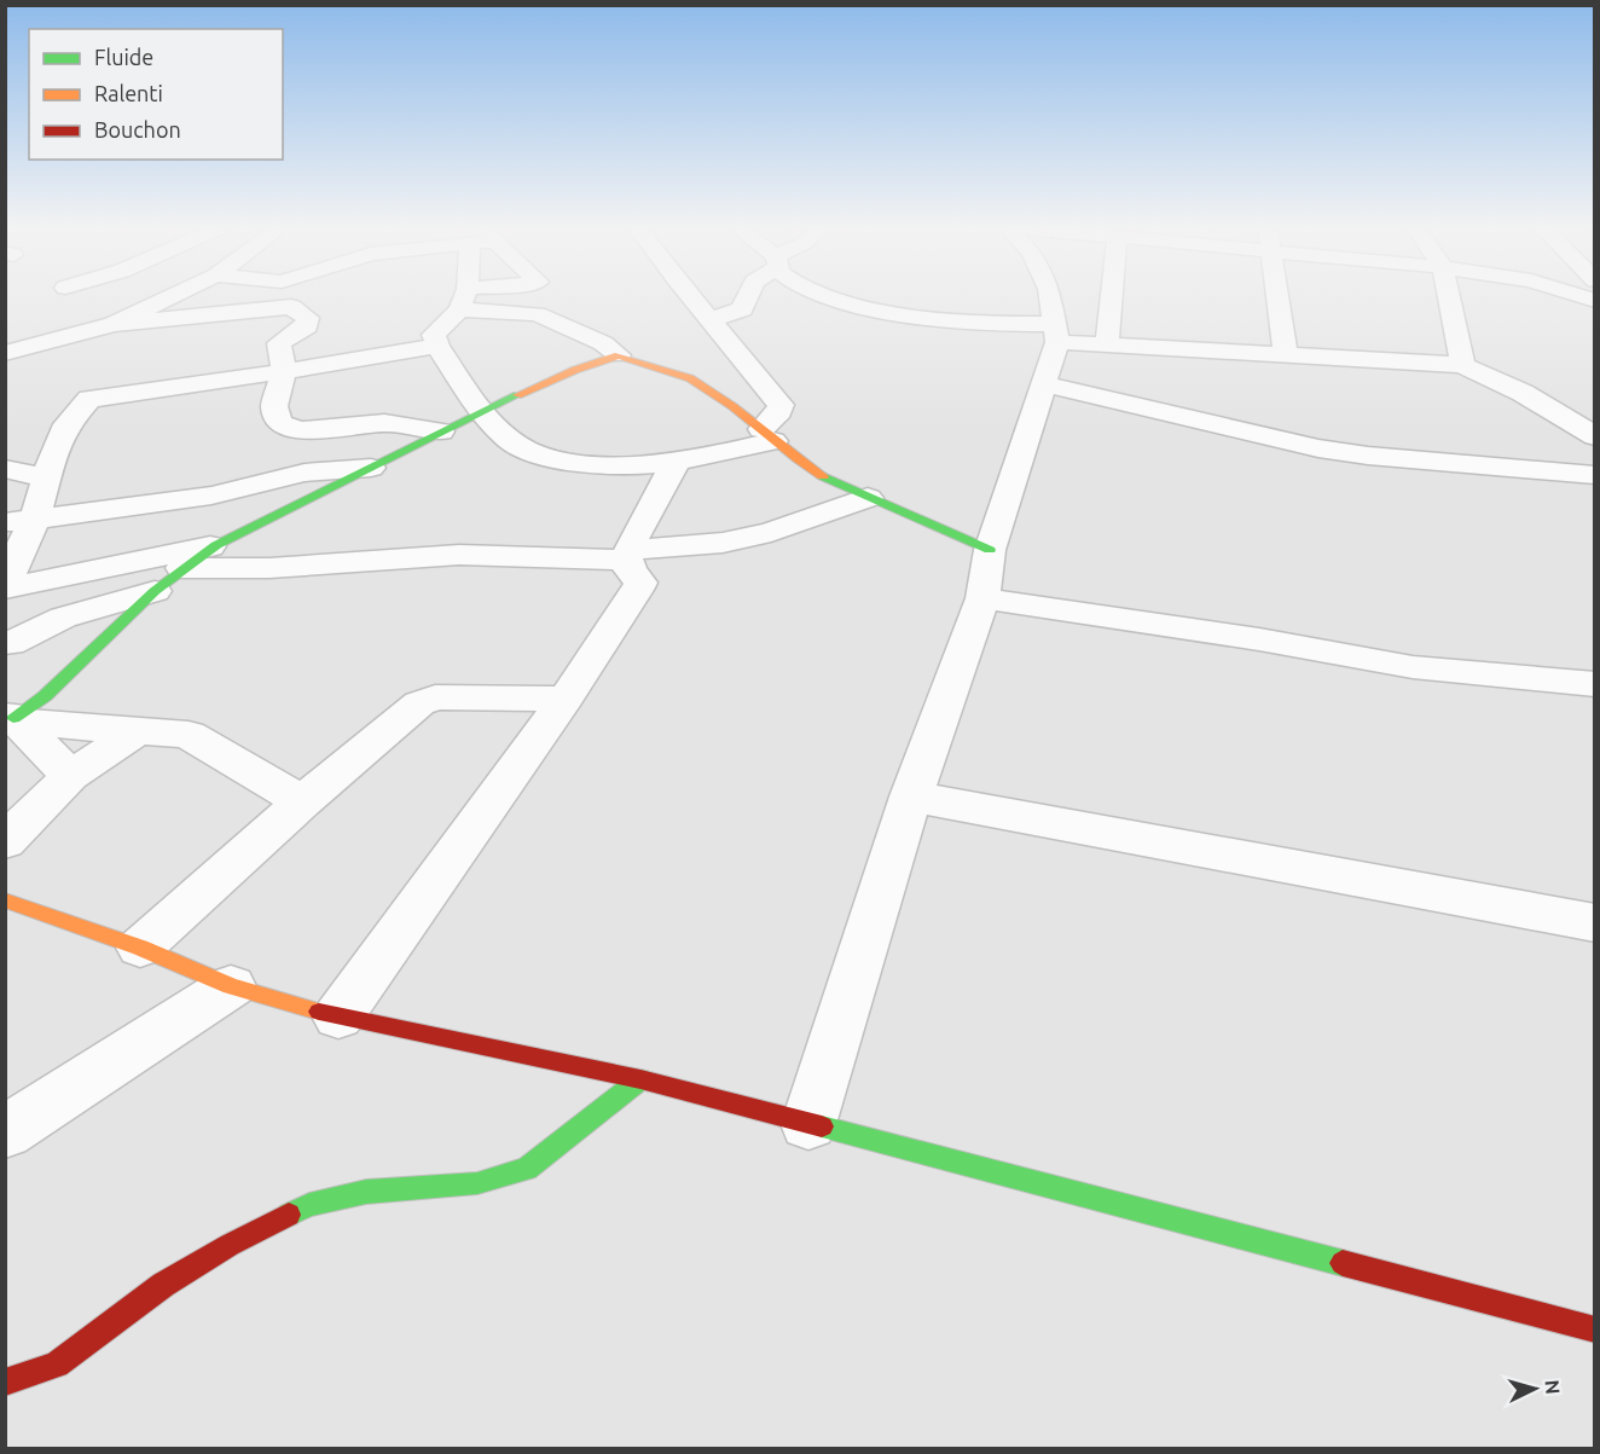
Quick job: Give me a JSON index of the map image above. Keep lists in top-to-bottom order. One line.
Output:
{"legend":["Fluide","Ralenti","Bouchon"],"north":"right"}
